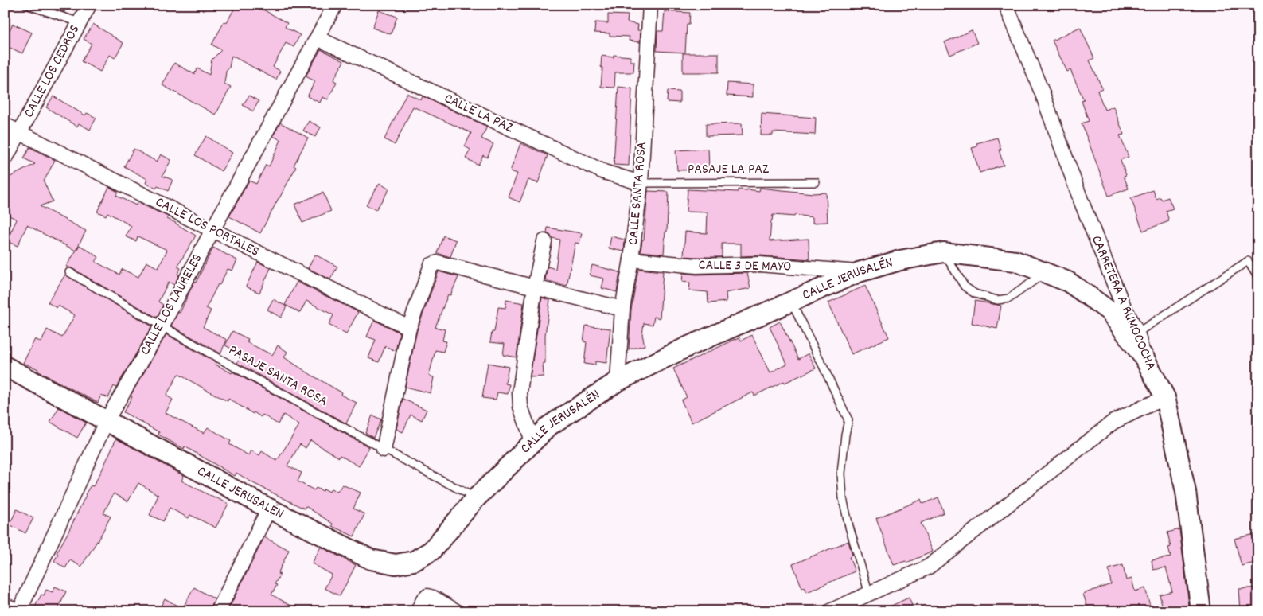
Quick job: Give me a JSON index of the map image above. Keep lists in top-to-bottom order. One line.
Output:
{"streets":{"street":["CALLE LOS CEDROS","CALLE LA PAZ","CALLE SANTA ROSA","CALLE LOS PORTALES","CALLE 3 DE MAYO","CALLE JERUSALÉN","CARRETERA A RUMOCOCHA","CALLE LOS LAURELES"],"lane":["PASAJE LA PAZ","PASAJE SANTA ROSA"]},"crossings":[["CALLE LOS CEDROS","CALLE LOS PORTALES"],["CALLE LA PAZ","PASAJE LA PAZ"],["CALLE LA PAZ","CALLE SANTA ROSA"],["CALLE LA PAZ","CALLE LOS LAURELES"],["PASAJE LA PAZ","CALLE SANTA ROSA"],["CALLE SANTA ROSA","CALLE 3 DE MAYO"],["CALLE SANTA ROSA","CALLE JERUSALÉN"],["CALLE LOS PORTALES","CALLE LOS LAURELES"],["CALLE 3 DE MAYO","CALLE JERUSALÉN"],["CALLE JERUSALÉN","CARRETERA A RUMOCOCHA"],["CALLE JERUSALÉN","CALLE LOS LAURELES"],["CALLE JERUSALÉN","PASAJE SANTA ROSA"],["CALLE LOS LAURELES","PASAJE SANTA ROSA"]]}
